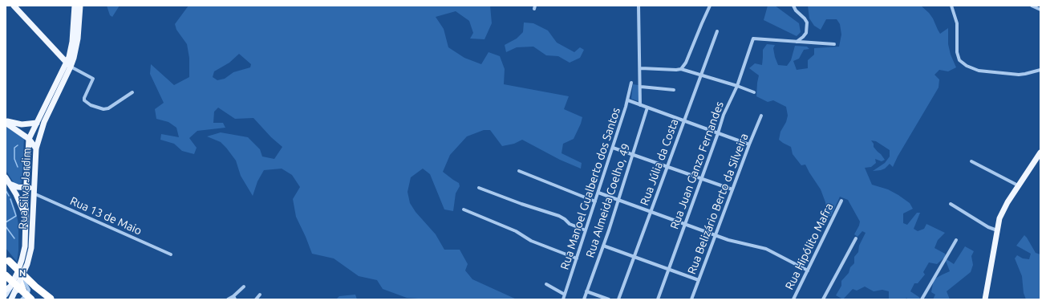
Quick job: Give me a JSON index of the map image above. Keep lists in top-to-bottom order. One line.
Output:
{"streets":{"main road":["Rua Silva Jardim"],"street":["Rua Júlia da Costa","Rua Juan Ganzo Fernandes","Rua Manoel Gualberto dos Santos","Rua Almeida Coelho, 49","Rua Belizário Berto da Silveira","Rua 13 de Maio","Rua Hipólito Mafra"]},"crossings":[["Rua Silva Jardim","Rua 13 de Maio"]],"north":"top"}
